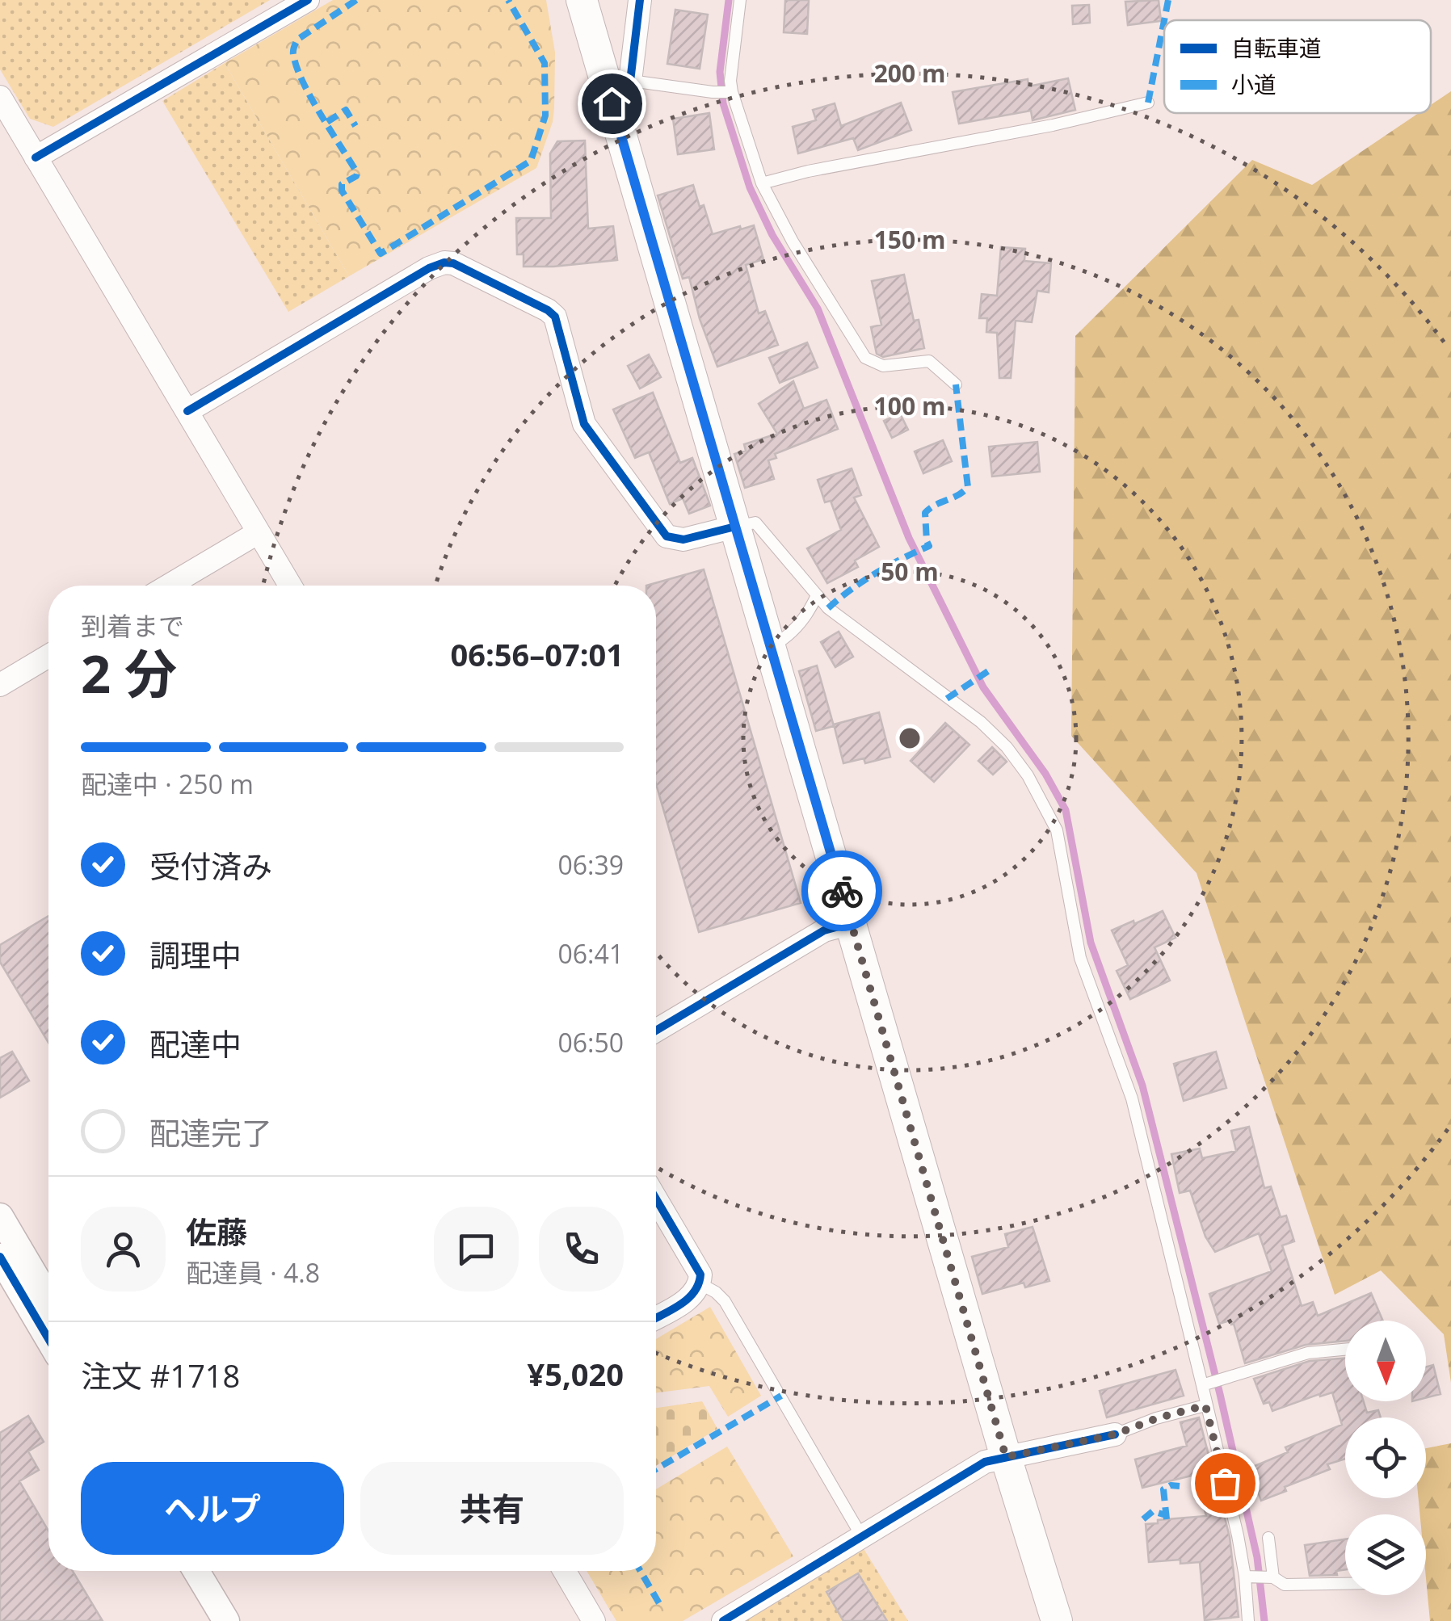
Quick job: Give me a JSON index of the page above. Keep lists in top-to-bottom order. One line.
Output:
{"legend":["自転車道","小道"],"north":"bottom","page":{"heading":["2 分","到着まで","06:56–07:01"],"panel":["佐藤","配達員 · 4.8","注文 #1718","¥5,020"],"bar":"配達中 · 250 m","list":[["受付済み","06:39"],["調理中","06:41"],["配達中","06:50"],"配達完了"],"buttons":["ヘルプ","共有"]},"rings":["200 m","150 m","100 m","50 m"]}
